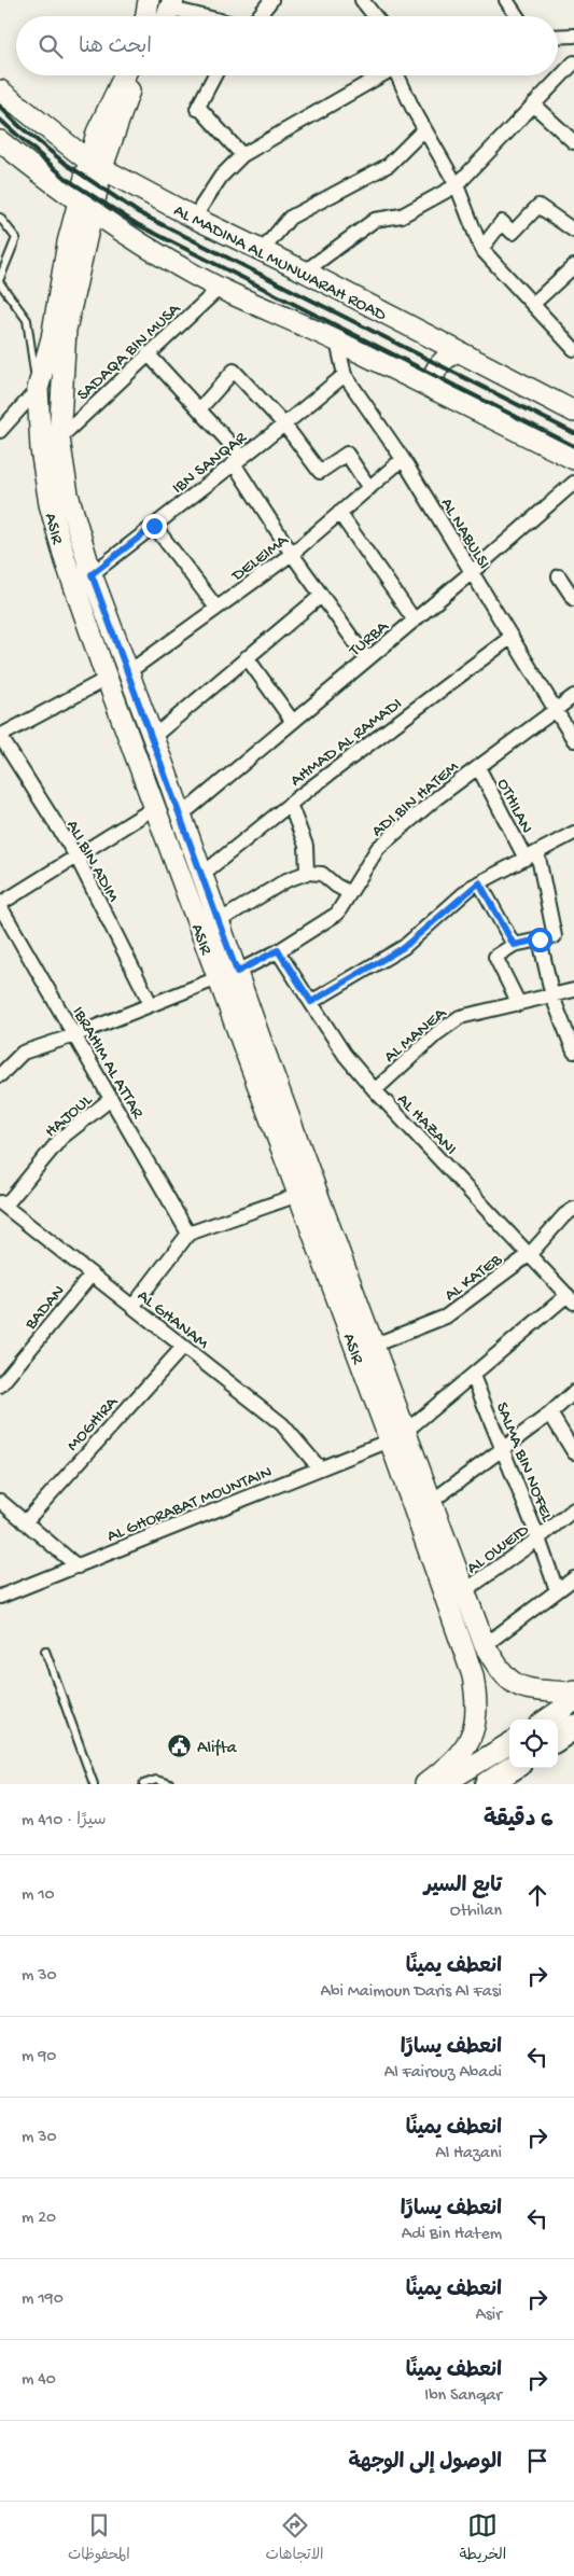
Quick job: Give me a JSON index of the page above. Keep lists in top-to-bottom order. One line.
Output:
{"streets":{"main road":["AL MADINA AL MUNWARAH ROAD","ASIR"],"street":["SADAQA BIN MUSA","IBN SANQAR","AL NABULSI","DELEIMA","TURBA","AHMAD AL RAMADI","ADI BIN HATEM","OTHILAN","ALI BIN ADIM","AL MANEA","IBRAHIM AL ATTAR","HAJOUL","AL HAZANI","AL KATEB","BADAN","AL GHANAM","MOGHIRA","SALMA BIN NOFEL","AL GHORABAT MOUNTAIN","AL OWEID"]},"crossings":[["AL MADINA AL MUNWARAH ROAD","ASIR"],["SADAQA BIN MUSA","ASIR"],["IBN SANQAR","ASIR"],["IBN SANQAR","AL NABULSI"],["ASIR","DELEIMA"],["ASIR","TURBA"],["ASIR","AHMAD AL RAMADI"],["ASIR","ADI BIN HATEM"],["ASIR","AL KATEB"],["ASIR","AL GHORABAT MOUNTAIN"],["ASIR","AL OWEID"],["AL NABULSI","DELEIMA"],["AL NABULSI","TURBA"],["AL NABULSI","AHMAD AL RAMADI"],["AL NABULSI","ADI BIN HATEM"],["ADI BIN HATEM","OTHILAN"],["ADI BIN HATEM","ALI BIN ADIM"],["ADI BIN HATEM","IBRAHIM AL ATTAR"],["ADI BIN HATEM","AL HAZANI"],["AL MANEA","AL HAZANI"],["IBRAHIM AL ATTAR","HAJOUL"],["HAJOUL","AL GHANAM"],["AL HAZANI","AL KATEB"],["AL HAZANI","AL GHORABAT MOUNTAIN"],["BADAN","AL GHANAM"],["AL GHANAM","MOGHIRA"],["AL GHANAM","AL GHORABAT MOUNTAIN"],["SALMA BIN NOFEL","AL GHORABAT MOUNTAIN"],["SALMA BIN NOFEL","AL OWEID"]],"places":{"public building":["Alifta"]},"page":{"search":"ابحث هنا","heading":["6 دقيقة","سيرًا · 410 m"],"list":[["تابع السير","Othilan","10 m"],["انعطف يمينًا","Abi Maimoun Daris Al Fasi","30 m"],["انعطف يسارًا","Al Fairouz Abadi","90 m"],["انعطف يمينًا","Al Hazani","30 m"],["انعطف يسارًا","Adi Bin Hatem","20 m"],["انعطف يمينًا","Asir","190 m"],["انعطف يمينًا","Ibn Sanqar","40 m"],"الوصول إلى الوجهة"],"nav":["الخريطة","الاتجاهات","المحفوظات"]}}
